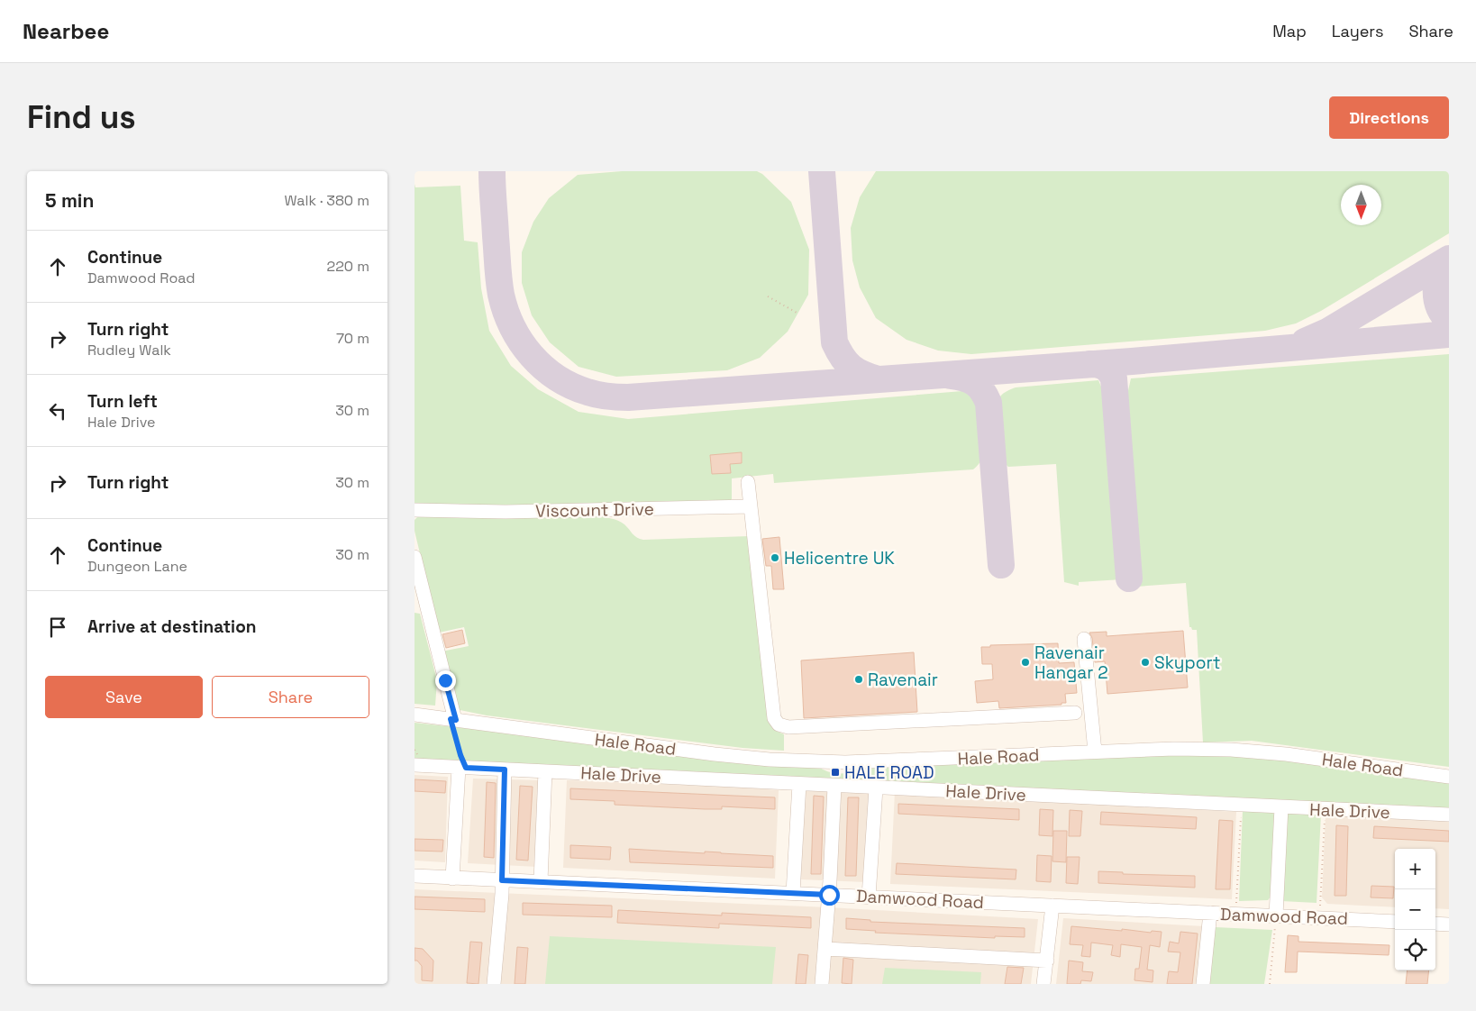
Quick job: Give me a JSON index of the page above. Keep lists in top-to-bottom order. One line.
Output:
{"streets":{"street":["Viscount Drive","Hale Road","Hale Drive","Damwood Road"]},"places":{"other":["Helicentre UK","Ravenair Hangar 2","Skyport","Ravenair"],"transit":["HALE ROAD"]},"north":"bottom","page":{"header":"Nearbee","nav":["Map","Layers","Share"],"buttons":["Directions",["Save","Share"]],"title":"Find us","heading":["5 min","Walk · 380 m"],"list":[["Continue","Damwood Road","220 m"],["Turn right","Rudley Walk","70 m"],["Turn left","Hale Drive","30 m"],["Turn right","30 m"],["Continue","Dungeon Lane","30 m"],"Arrive at destination"],"map_buttons":["+","−"]}}
